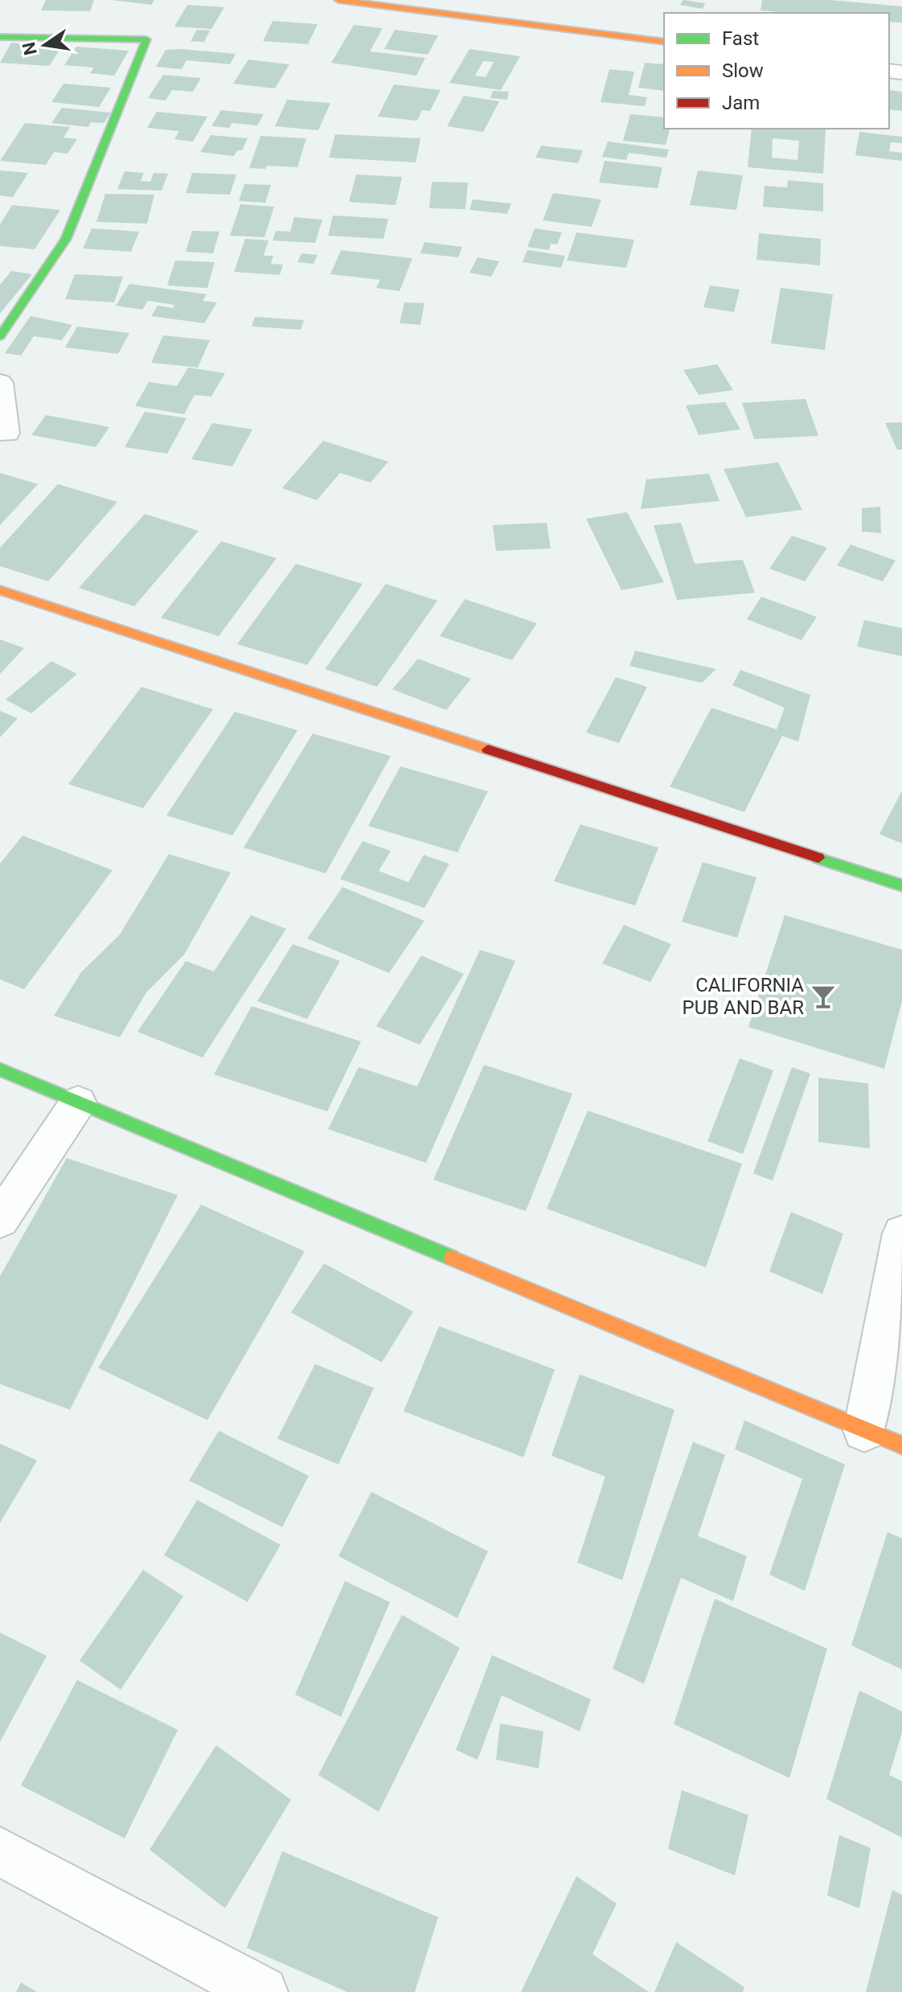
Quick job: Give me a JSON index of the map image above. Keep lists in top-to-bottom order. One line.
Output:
{"places":{"bar":["CALIFORNIA PUB AND BAR"]},"legend":["Fast","Slow","Jam"],"north":"left"}
